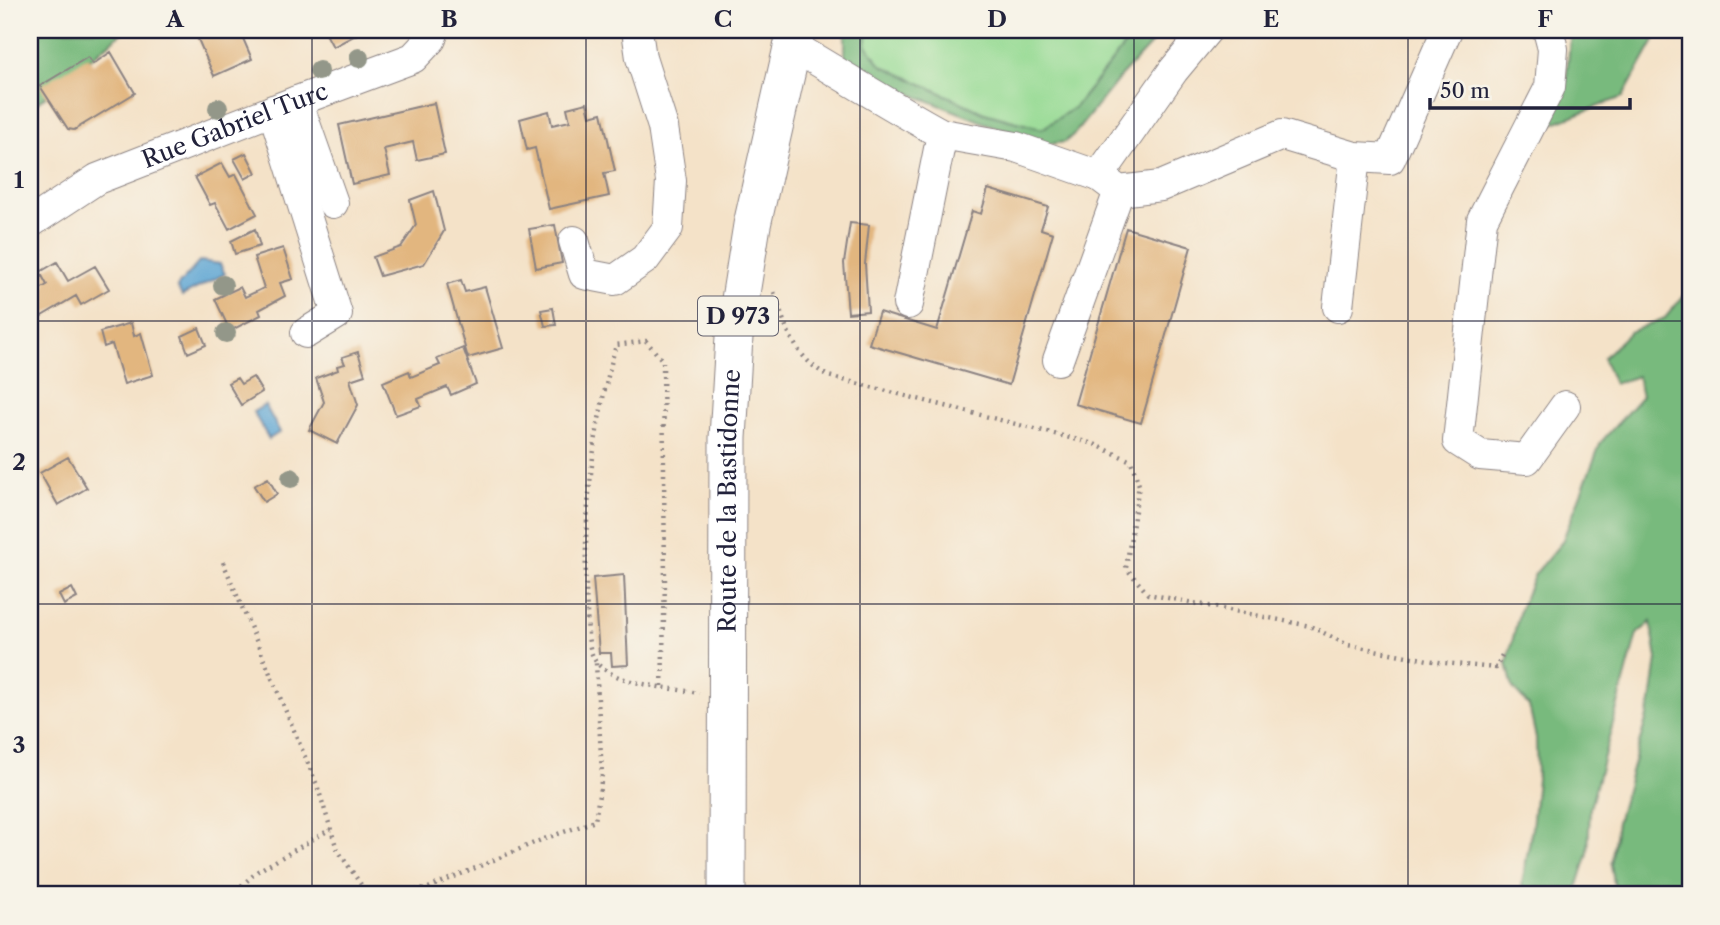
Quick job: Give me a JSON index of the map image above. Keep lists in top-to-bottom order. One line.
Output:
{"streets":{"main road":["D 973","Route de la Bastidonne"],"street":["Rue Gabriel Turc"]},"scale_bar":"50 m","grid":{"columns":["A","B","C","D","E","F"],"rows":["1","2","3"]}}
